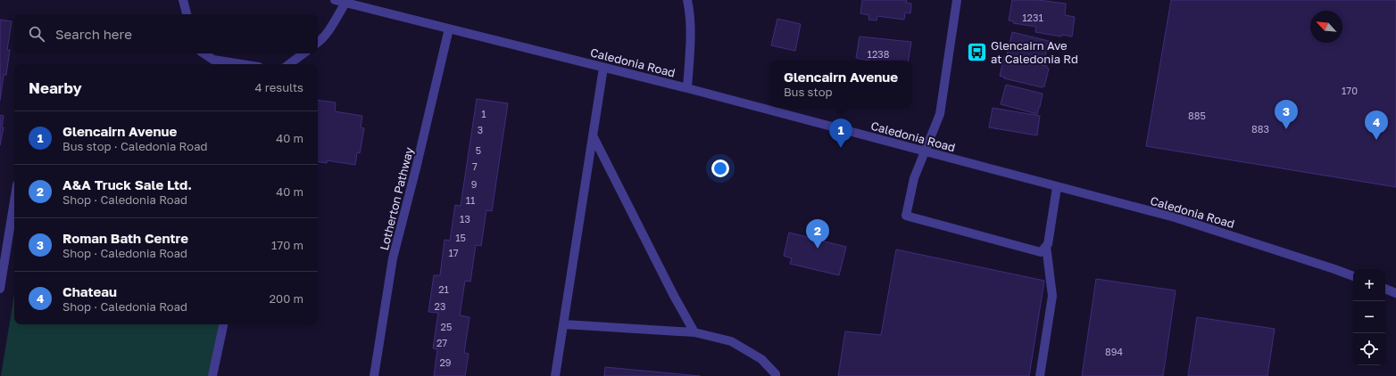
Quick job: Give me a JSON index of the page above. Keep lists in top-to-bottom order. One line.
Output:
{"streets":{"street":["Caledonia Road","Lotherton Pathway"]},"crossings":[["Caledonia Road","Lotherton Pathway"]],"places":{"bus stop":["Glencairn Ave at Caledonia Rd"]},"house_numbers":["1231","1238","170","1","885","883","3","5","7","9","11","13","15","17","21","23","25","27","894","29"],"north":"top left","page":{"search":"Search here","popup":["Glencairn Avenue","Bus stop"],"heading":["Nearby","4 results"],"pins":["3","4","1","2"],"list":[{"mark":"1","name":"Glencairn Avenue","note":"Bus stop · Caledonia Road","value":"40 m"},{"mark":"2","name":"A&A Truck Sale Ltd.","note":"Shop · Caledonia Road","value":"40 m"},{"mark":"3","name":"Roman Bath Centre","note":"Shop · Caledonia Road","value":"170 m"},{"mark":"4","name":"Chateau","note":"Shop · Caledonia Road","value":"200 m"}],"map_buttons":["+","−"]}}
